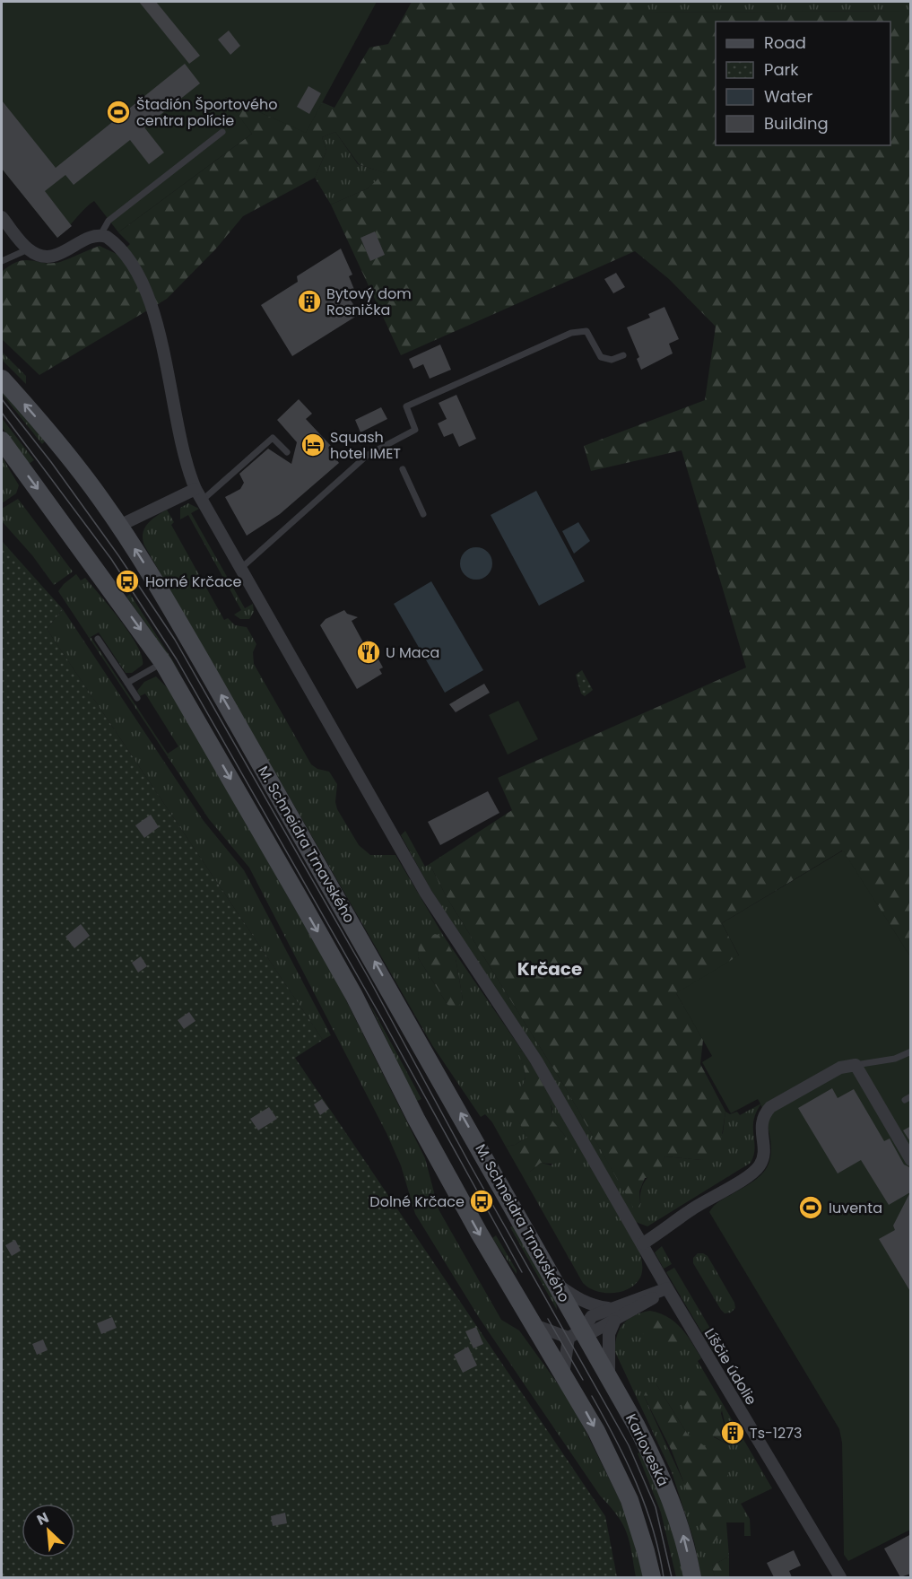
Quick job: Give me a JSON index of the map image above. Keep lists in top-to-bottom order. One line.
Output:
{"streets":{"main road":["M. Schneidra Trnavského","Karloveská"],"street":["Líščie údolie"]},"crossings":[["M. Schneidra Trnavského","Karloveská"]],"districts":["Krčace"],"places":{"sports":["Štadión Športového centra polície","Iuventa"],"building":["Bytový dom Rosnička","Ts-1273"],"hotel":["Squash hotel IMET"],"bus stop":["Horné Krčace","Dolné Krčace"],"restaurant":["U Maca"]},"legend":["Road","Park","Water","Building"],"north":"top left"}
